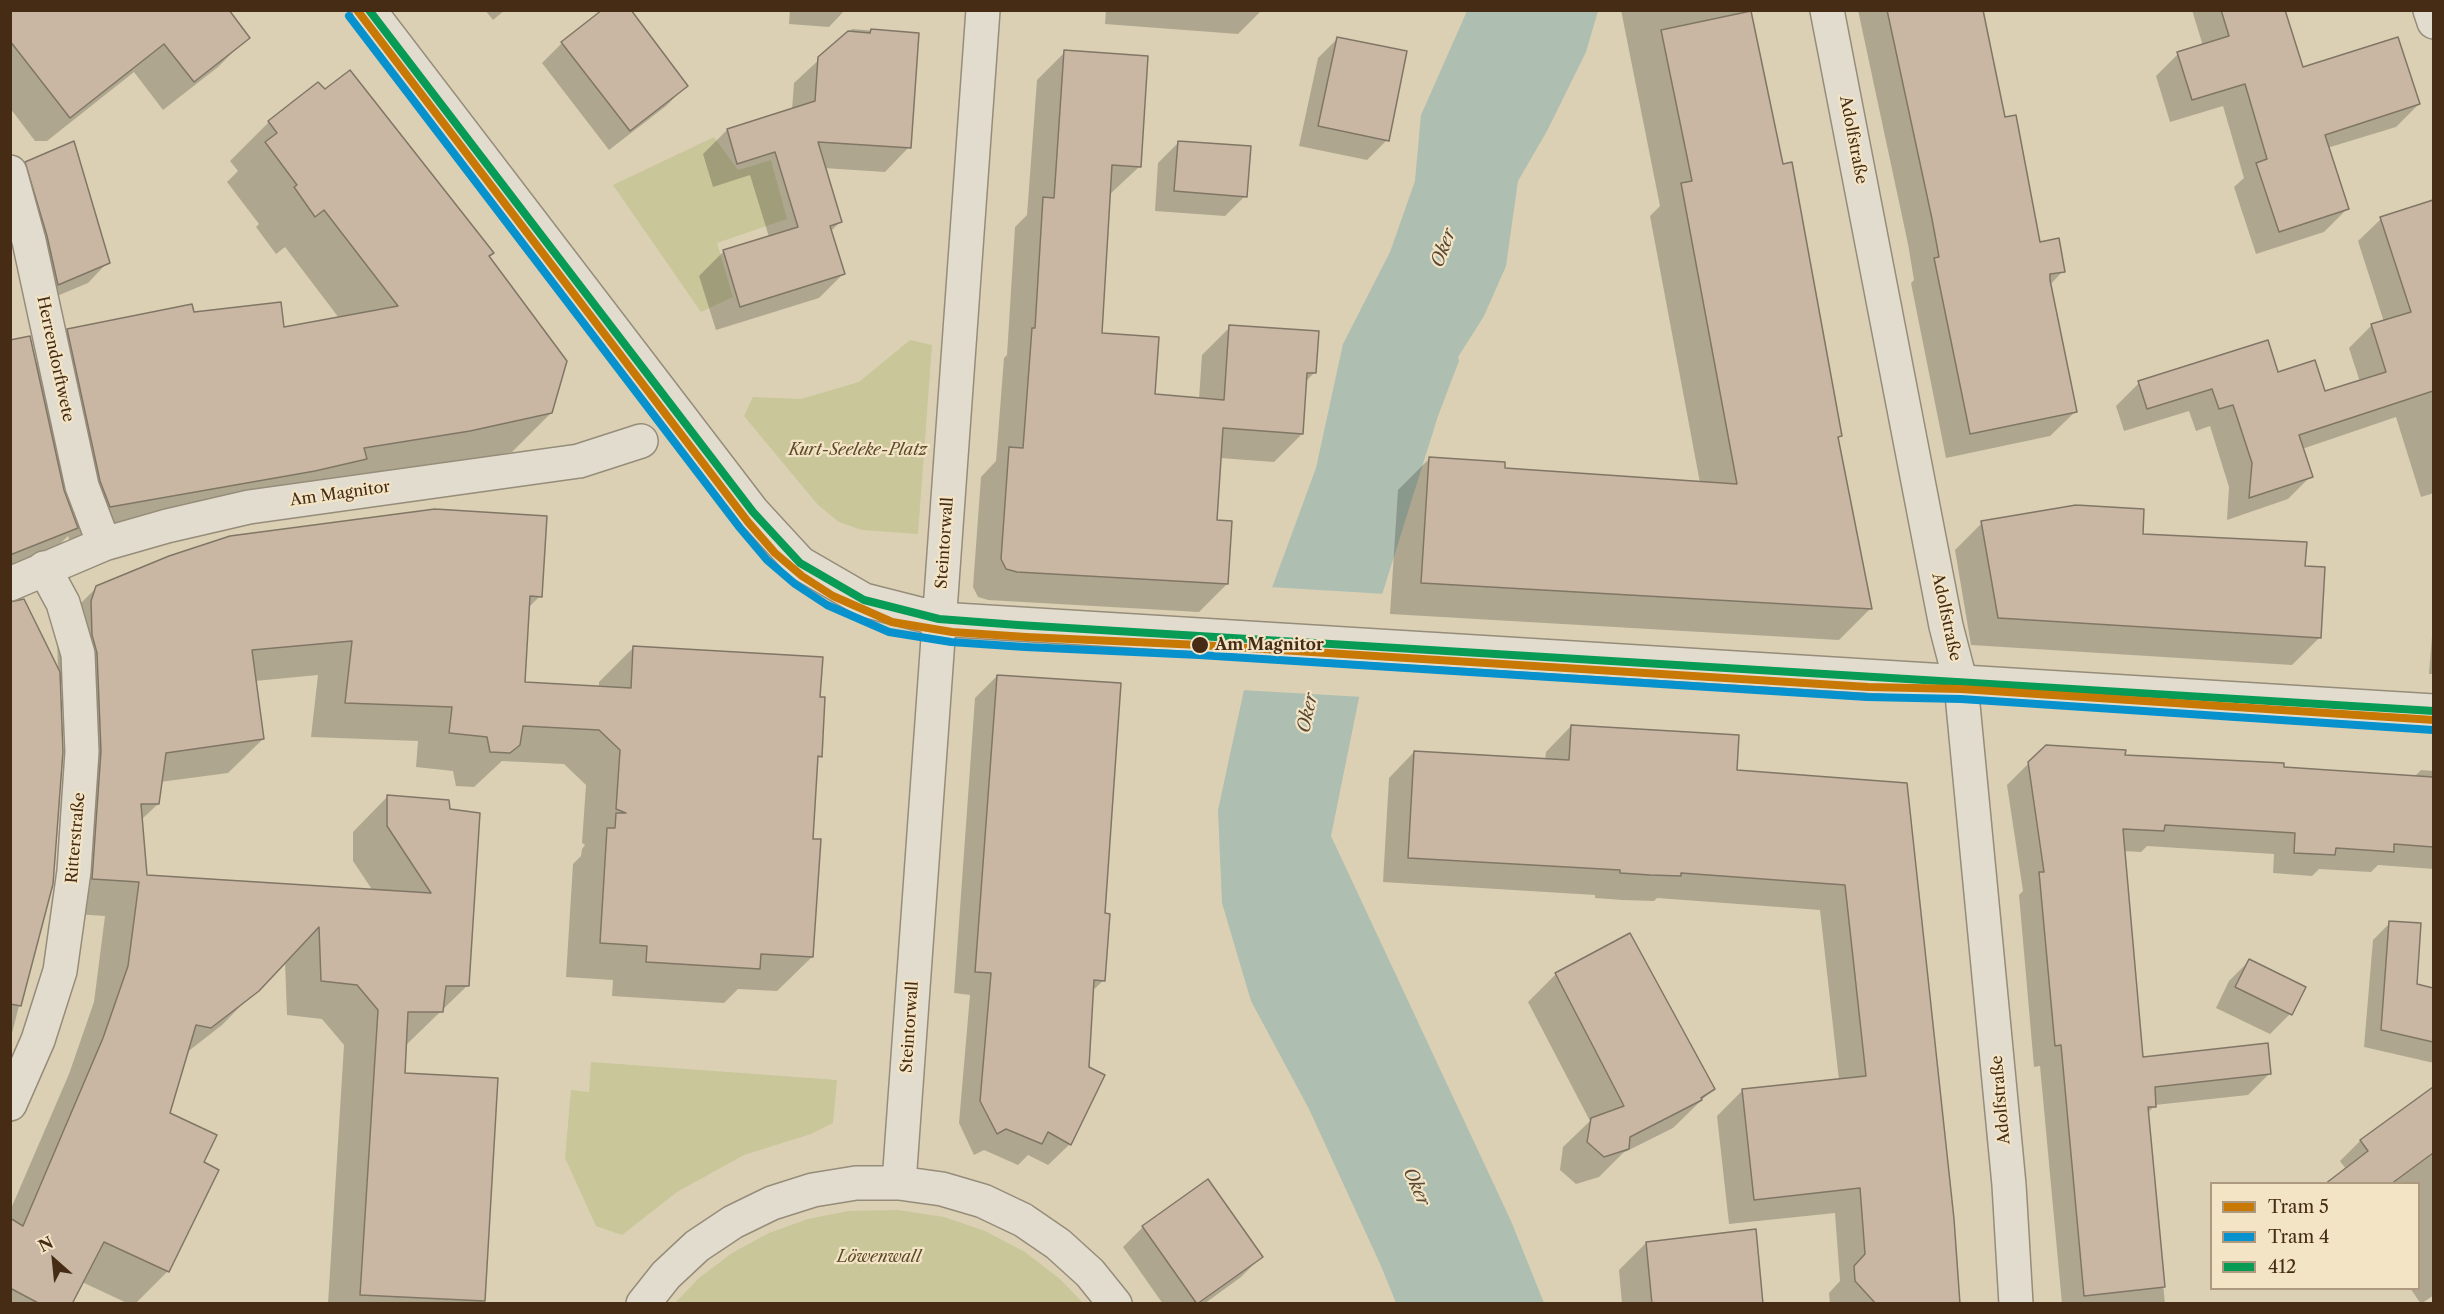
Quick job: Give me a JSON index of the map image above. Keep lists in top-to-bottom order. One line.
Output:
{"streets":{"street":["Adolfstraße","Herrendorftwete","Am Magnitor","Steintorwall","Ritterstraße"]},"crossings":[["Herrendorftwete","Am Magnitor"],["Am Magnitor","Ritterstraße"]],"water":["Oker"],"parks":["Kurt-Seeleke-Platz","Löwenwall"],"places":["Am Magnitor"],"lines":["tram line 5","transit line 412","tram line 4"],"legend":["Tram 5","Tram 4","412"],"north":"top left"}
